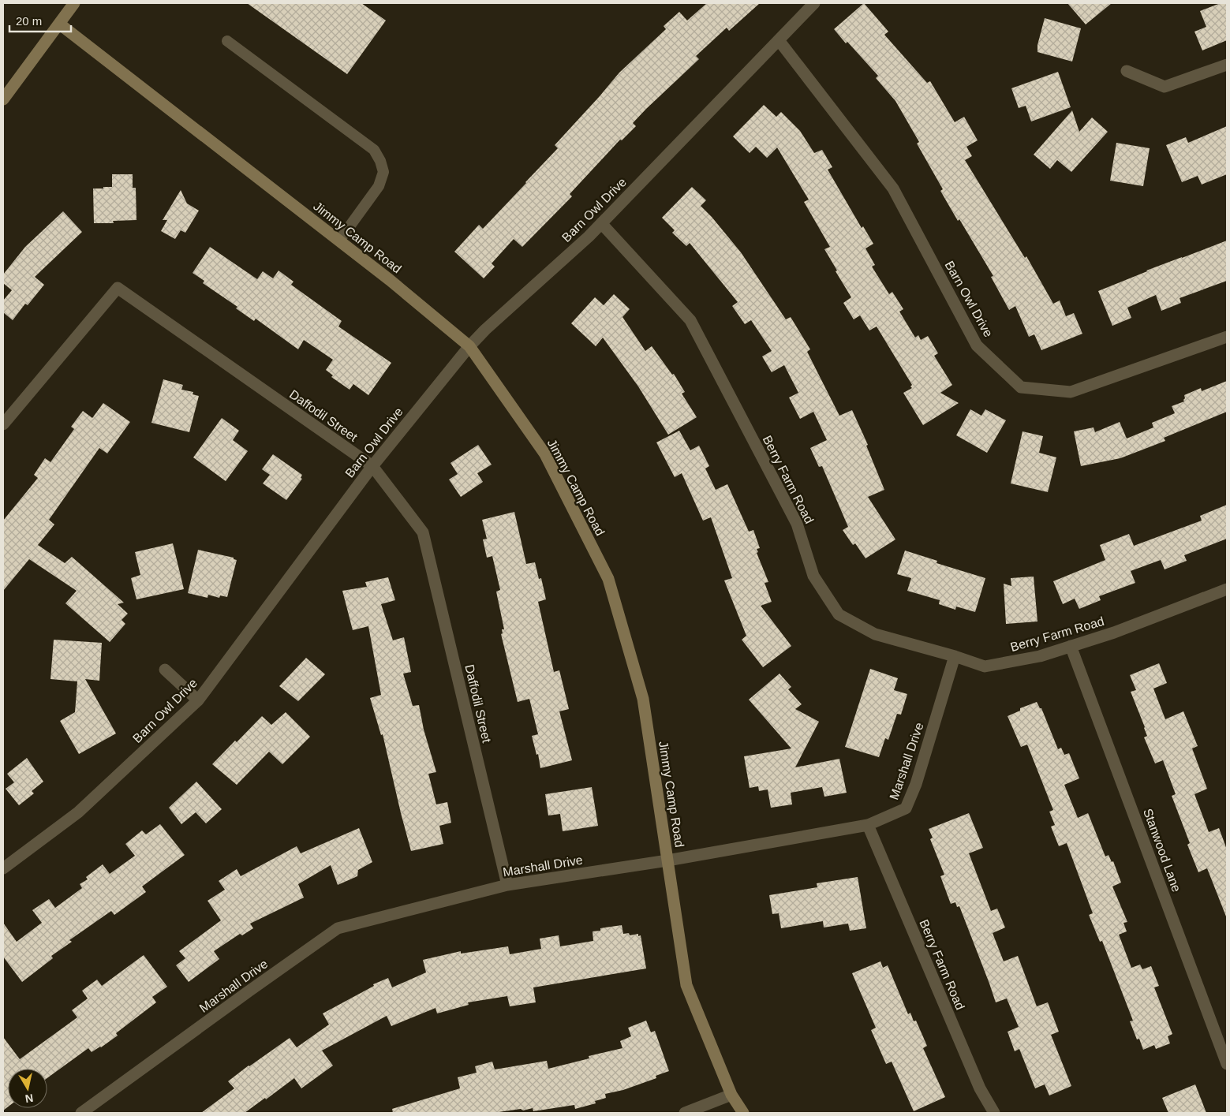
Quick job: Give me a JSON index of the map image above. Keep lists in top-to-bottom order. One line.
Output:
{"streets":{"street":["Barn Owl Drive","Jimmy Camp Road","Daffodil Street","Berry Farm Road","Marshall Drive","Stanwood Lane"]},"crossings":[["Barn Owl Drive","Jimmy Camp Road"],["Barn Owl Drive","Daffodil Street"],["Barn Owl Drive","Berry Farm Road"],["Jimmy Camp Road","Marshall Drive"],["Daffodil Street","Marshall Drive"],["Berry Farm Road","Marshall Drive"],["Berry Farm Road","Stanwood Lane"]],"scale_bar":"20 m","north":"bottom"}
